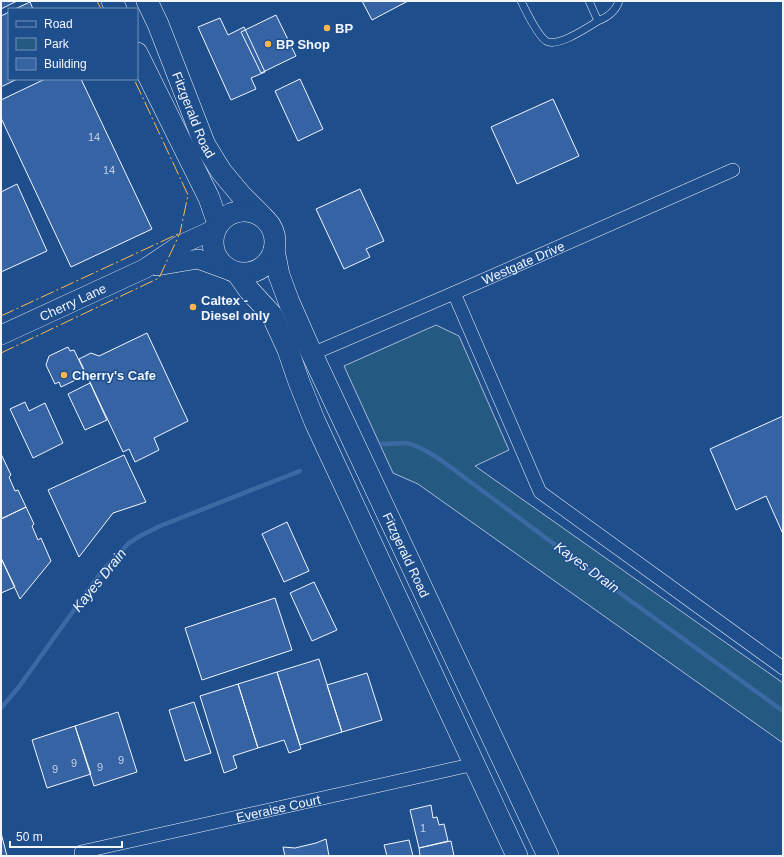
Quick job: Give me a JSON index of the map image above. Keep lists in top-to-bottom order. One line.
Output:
{"streets":{"main road":["Fitzgerald Road"],"street":["Westgate Drive","Cherry Lane","Everaise Court"]},"crossings":[["Fitzgerald Road","Westgate Drive"],["Fitzgerald Road","Cherry Lane"],["Fitzgerald Road","Everaise Court"]],"water":["Kayes Drain"],"places":["BP","BP Shop","Caltex - Diesel only","Cherry's Cafe"],"house_numbers":["14","14","9","9","9","9","1"],"legend":["Road","Park","Building"],"scale_bar":"50 m"}
